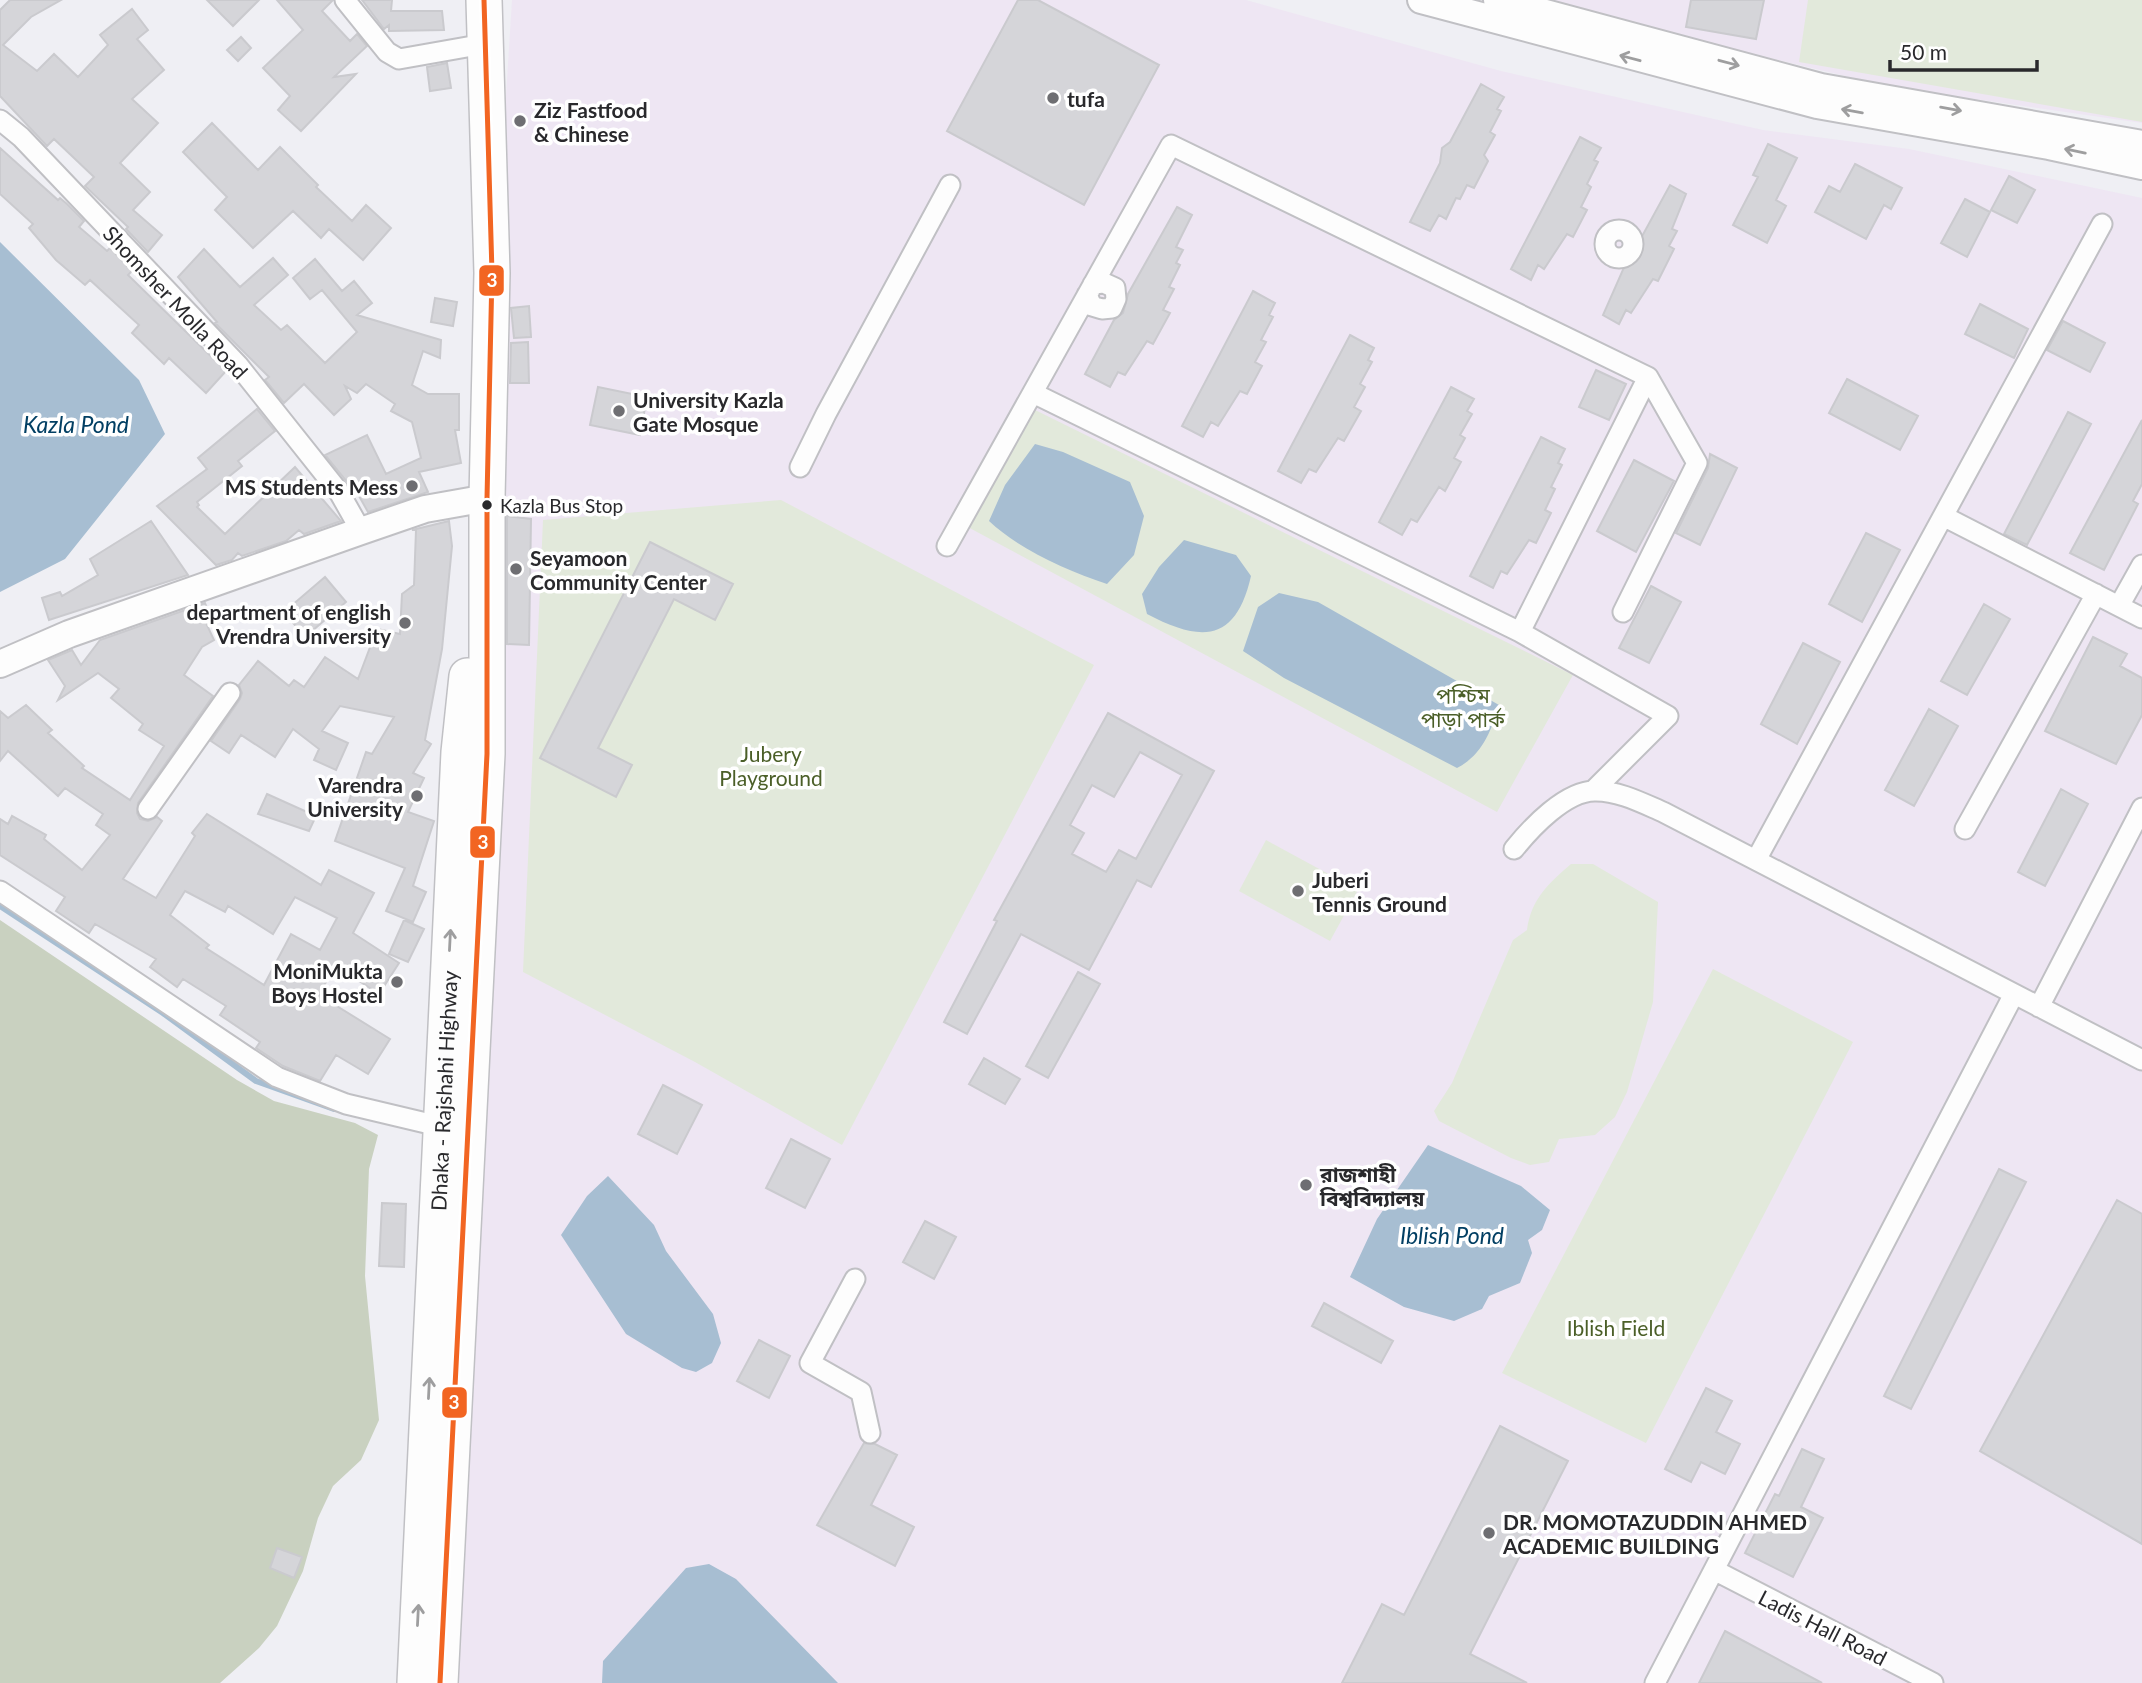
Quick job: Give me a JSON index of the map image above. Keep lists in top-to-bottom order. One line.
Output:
{"streets":{"highway":["Dhaka - Rajshahi Highway"],"street":["Shomsher Molla Road","Ladis Hall Road"]},"water":["Kazla Pond","Iblish Pond"],"parks":["পশ্চিম পাড়া পার্ক","Jubery Playground","Iblish Field"],"places":["tufa","Ziz Fastfood & Chinese","University Kazla Gate Mosque","MS Students Mess","Kazla Bus Stop","Seyamoon Community Center","department of english Vrendra University","Varendra University","Juberi Tennis Ground","MoniMukta Boys Hostel","রাজশাহী বিশ্ববিদ্যালয়","DR. MOMOTAZUDDIN AHMED ACADEMIC BUILDING"],"lines":["transit line 3"],"scale_bar":"50 m"}
